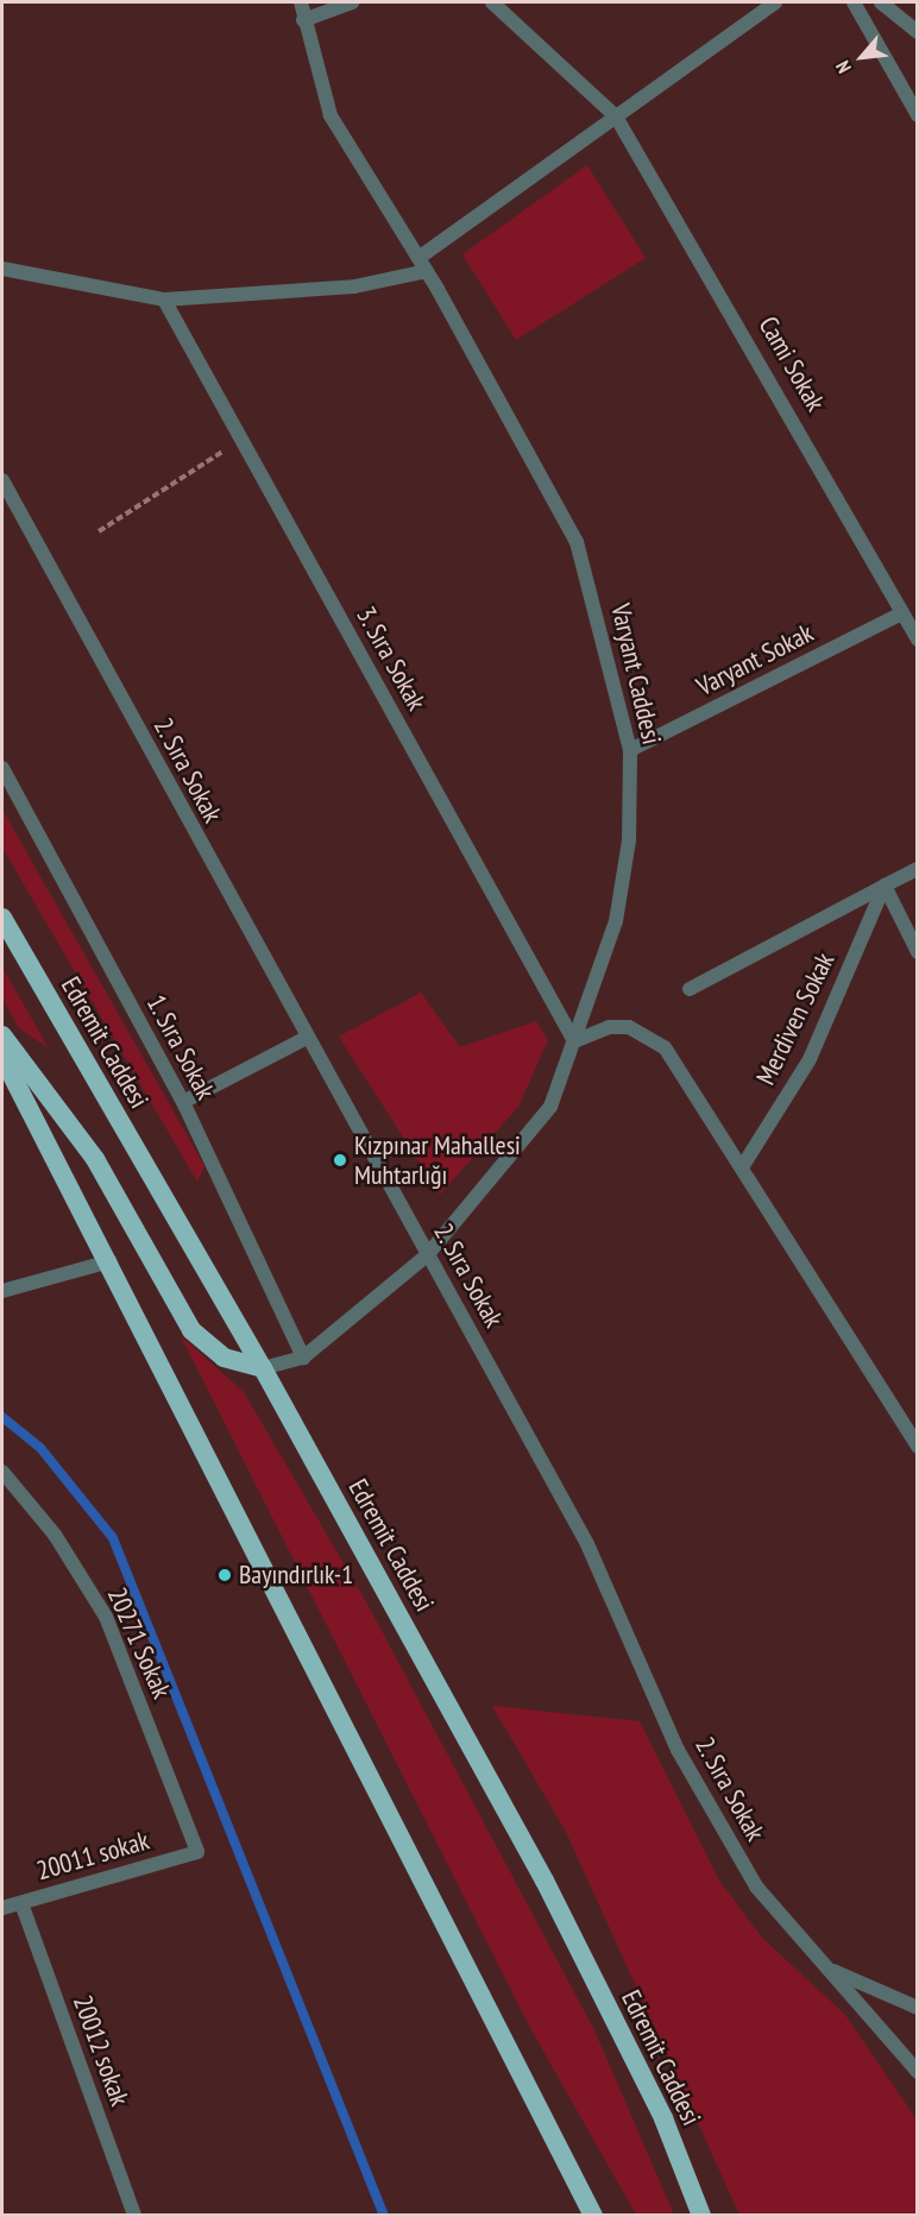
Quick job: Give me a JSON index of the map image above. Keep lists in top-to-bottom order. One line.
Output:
{"streets":{"highway":["Edremit Caddesi"],"street":["Cami Sokak","3. Sıra Sokak","Varyant Sokak","Varyant Caddesi","2. Sıra Sokak","Merdiven Sokak","1. Sıra Sokak","20271 Sokak","20011 sokak","20012 sokak"]},"crossings":[["Cami Sokak","Varyant Sokak"],["3. Sıra Sokak","Varyant Caddesi"],["Varyant Sokak","Varyant Caddesi"],["Varyant Caddesi","2. Sıra Sokak"],["Varyant Caddesi","Edremit Caddesi"],["Varyant Caddesi","1. Sıra Sokak"],["20271 Sokak","20011 sokak"],["20011 sokak","20012 sokak"]],"places":["Kızpınar Mahallesi Muhtarlığı","Bayındırlık-1"],"north":"bottom left"}
